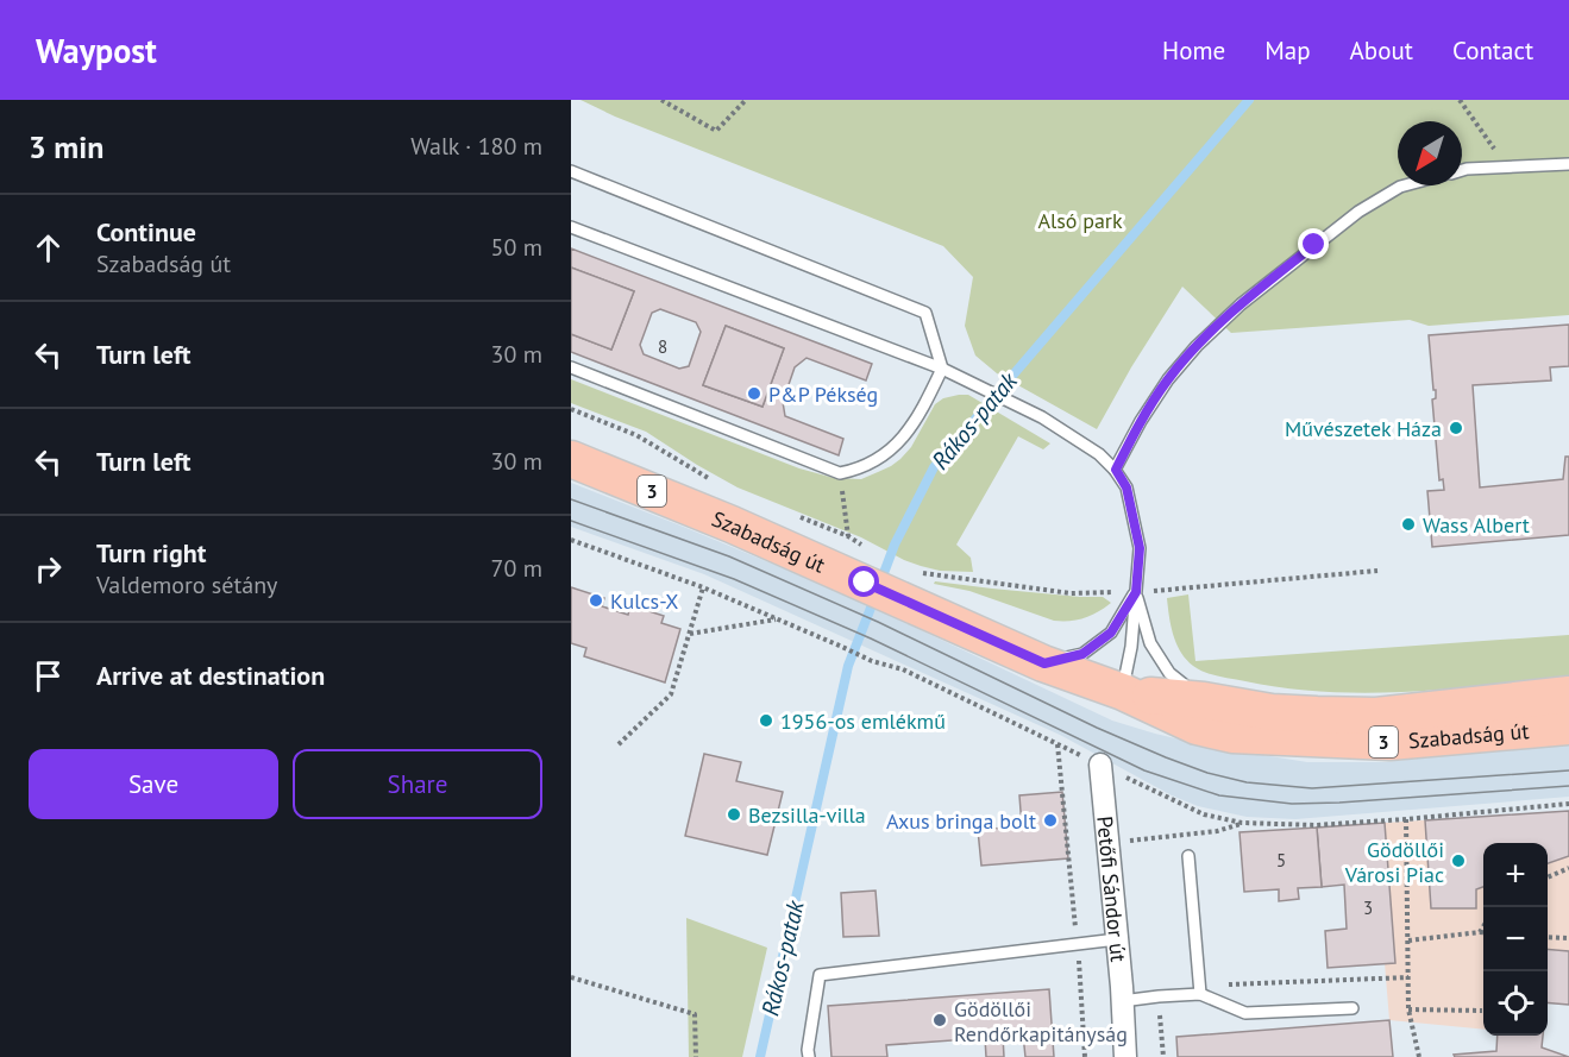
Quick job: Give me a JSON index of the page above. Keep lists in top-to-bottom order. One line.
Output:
{"streets":{"main road":["3","Szabadság út"],"street":["Petőfi Sándor út"]},"water":["Rákos-patak"],"parks":["Alsó park"],"places":["P&P Pékség","Művészetek Háza","Wass Albert","Kulcs-X","1956-os emlékmű","Bezsilla-villa","Axus bringa bolt","Gödöllői Városi Piac","Gödöllői Rendőrkapitányság"],"house_numbers":["8","5","3"],"north":"bottom left","page":{"header":"Waypost","nav":["Home","Map","About","Contact"],"heading":["3 min","Walk · 180 m"],"list":[["Continue","Szabadság út","50 m"],["Turn left","30 m"],["Turn left","30 m"],["Turn right","Valdemoro sétány","70 m"],"Arrive at destination"],"buttons":["Save","Share"],"map_buttons":["+","−"]}}
